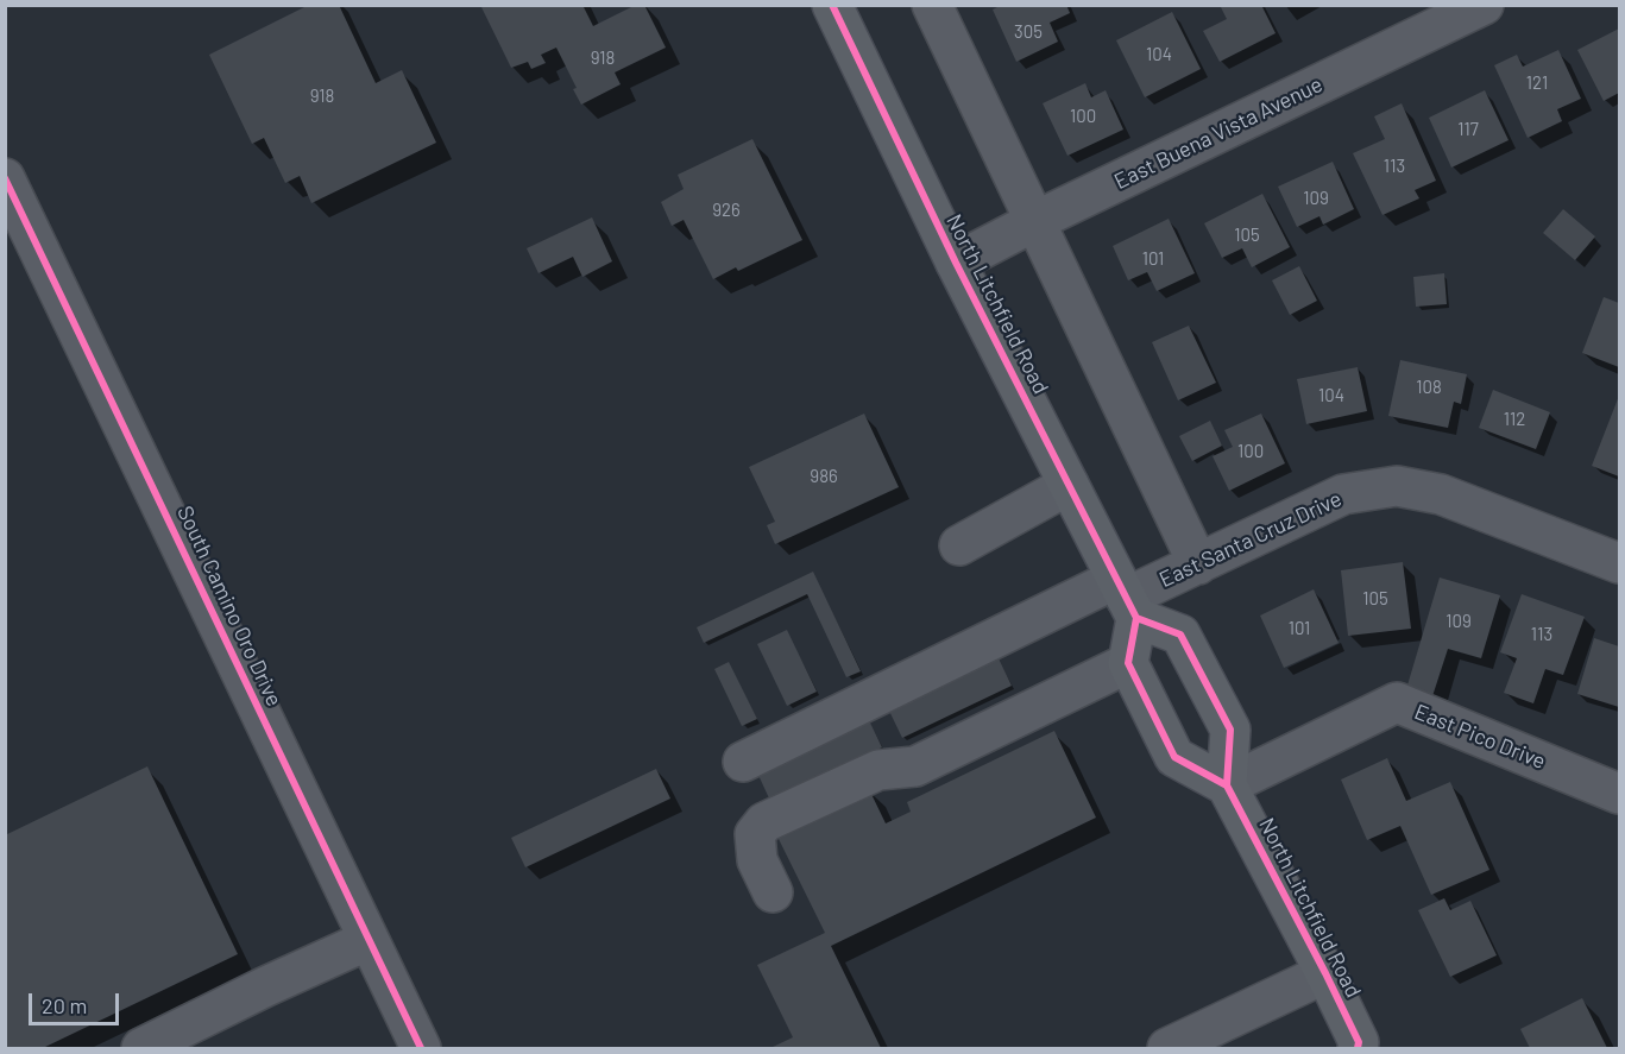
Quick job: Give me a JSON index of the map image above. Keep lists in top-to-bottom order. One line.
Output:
{"streets":{"main road":["North Litchfield Road"],"street":["East Buena Vista Avenue","East Santa Cruz Drive","South Camino Oro Drive","East Pico Drive"]},"crossings":[["East Buena Vista Avenue","North Litchfield Road"],["North Litchfield Road","East Santa Cruz Drive"],["North Litchfield Road","East Pico Drive"]],"house_numbers":["305","104","918","121","918","100","117","113","109","926","105","101","108","104","112","100","986","105","109","101","113"],"scale_bar":"20 m"}
